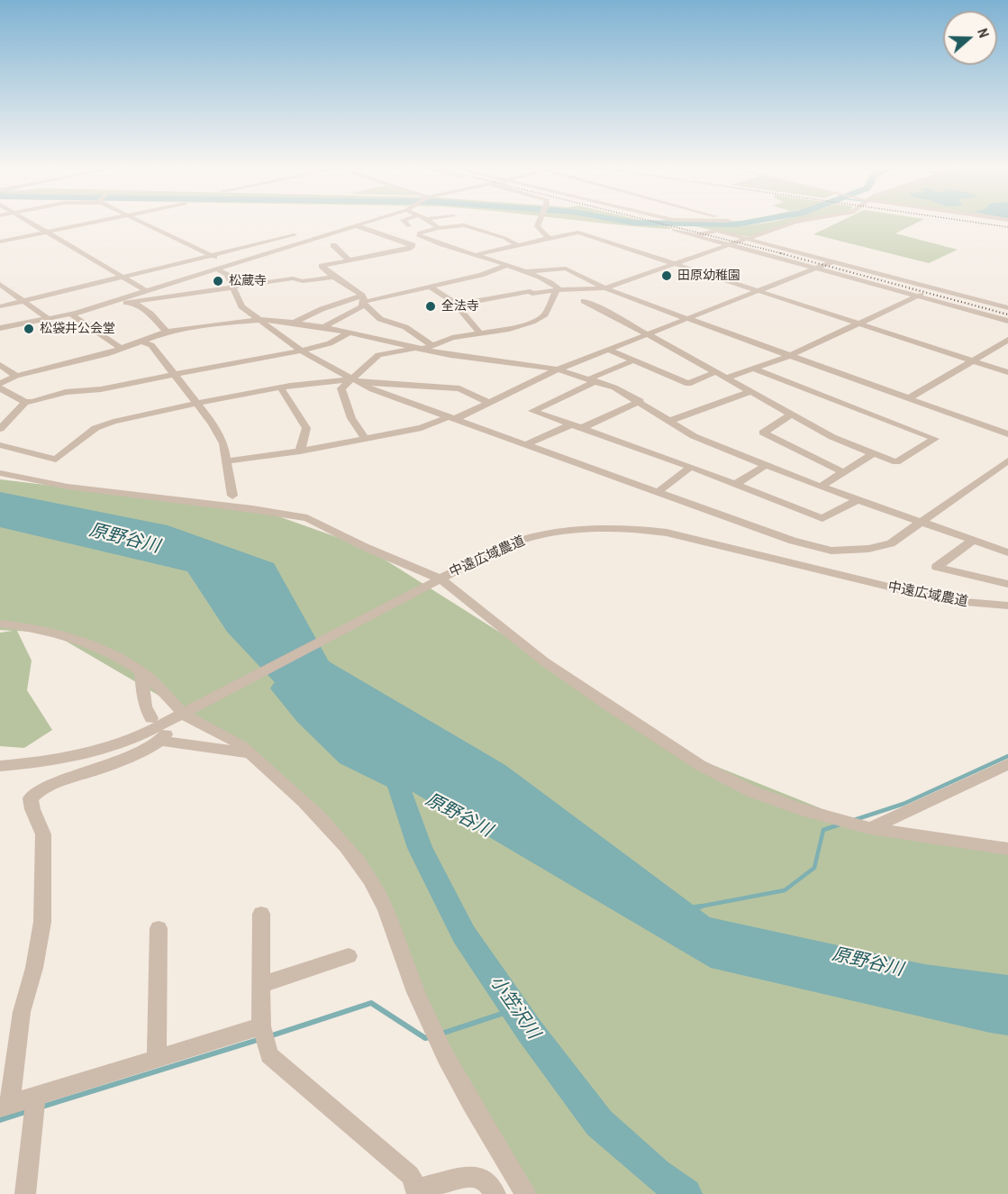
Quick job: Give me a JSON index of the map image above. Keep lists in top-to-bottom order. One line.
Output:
{"streets":{"street":["中遠広域農道"]},"water":["原野谷川","小笠沢川"],"places":["田原幼稚園","松蔵寺","全法寺","松袋井公会堂"],"north":"right"}
